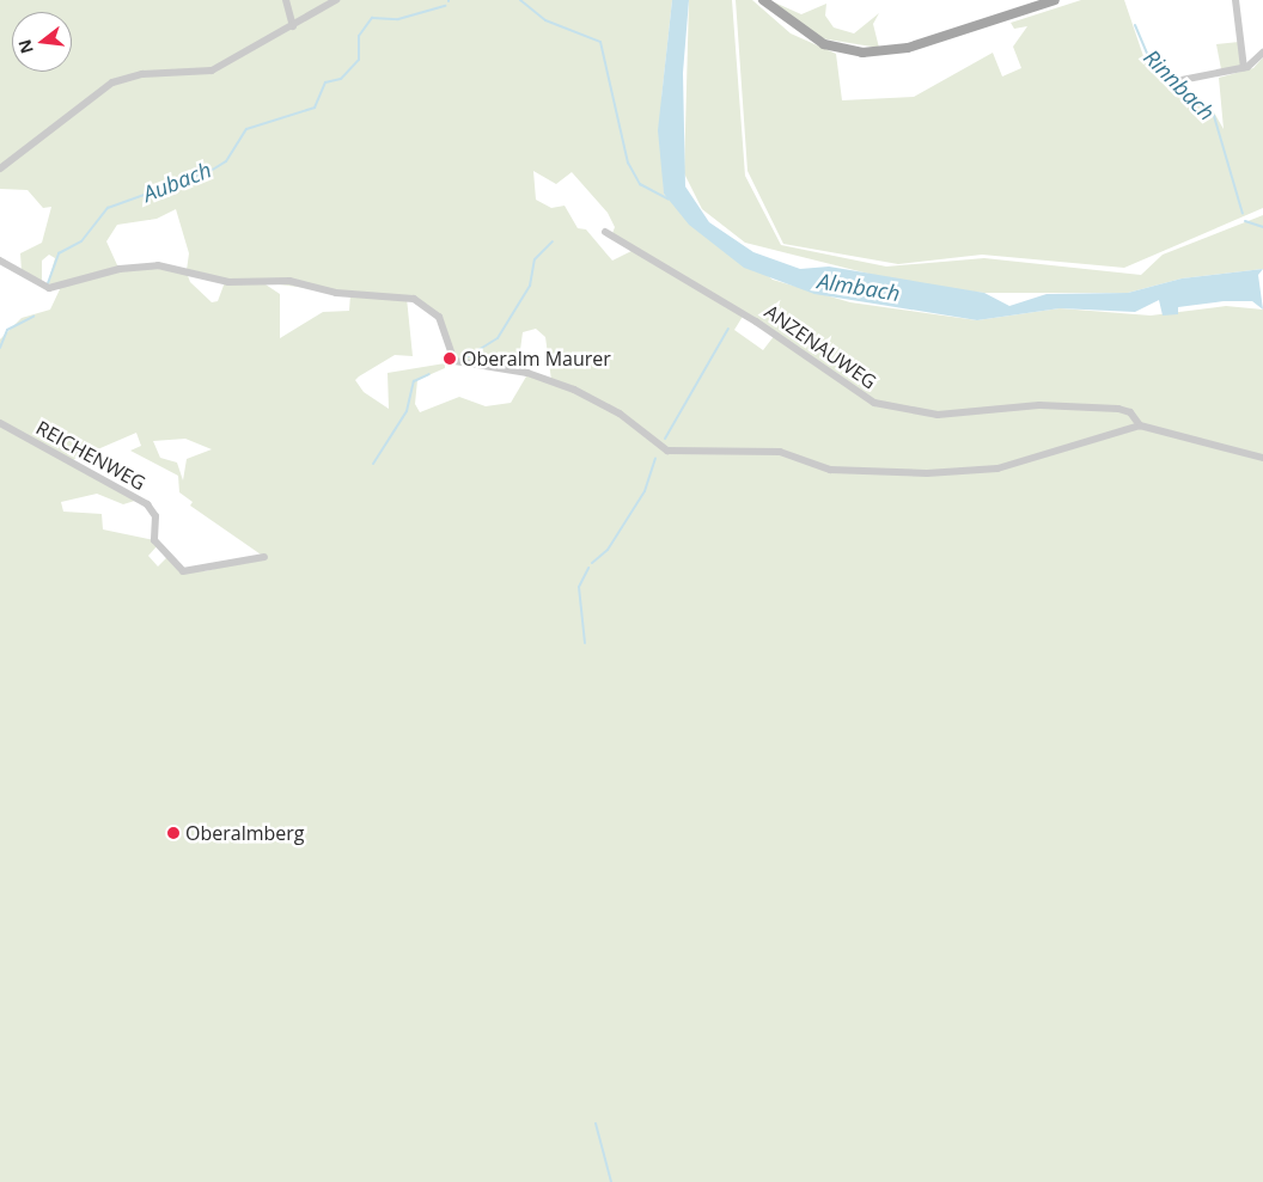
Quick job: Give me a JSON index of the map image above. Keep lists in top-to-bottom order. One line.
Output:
{"streets":{"street":["ANZENAUWEG","REICHENWEG"]},"water":["Rinnbach","Aubach","Almbach"],"places":["Oberalm Maurer","Oberalmberg"],"north":"left"}
